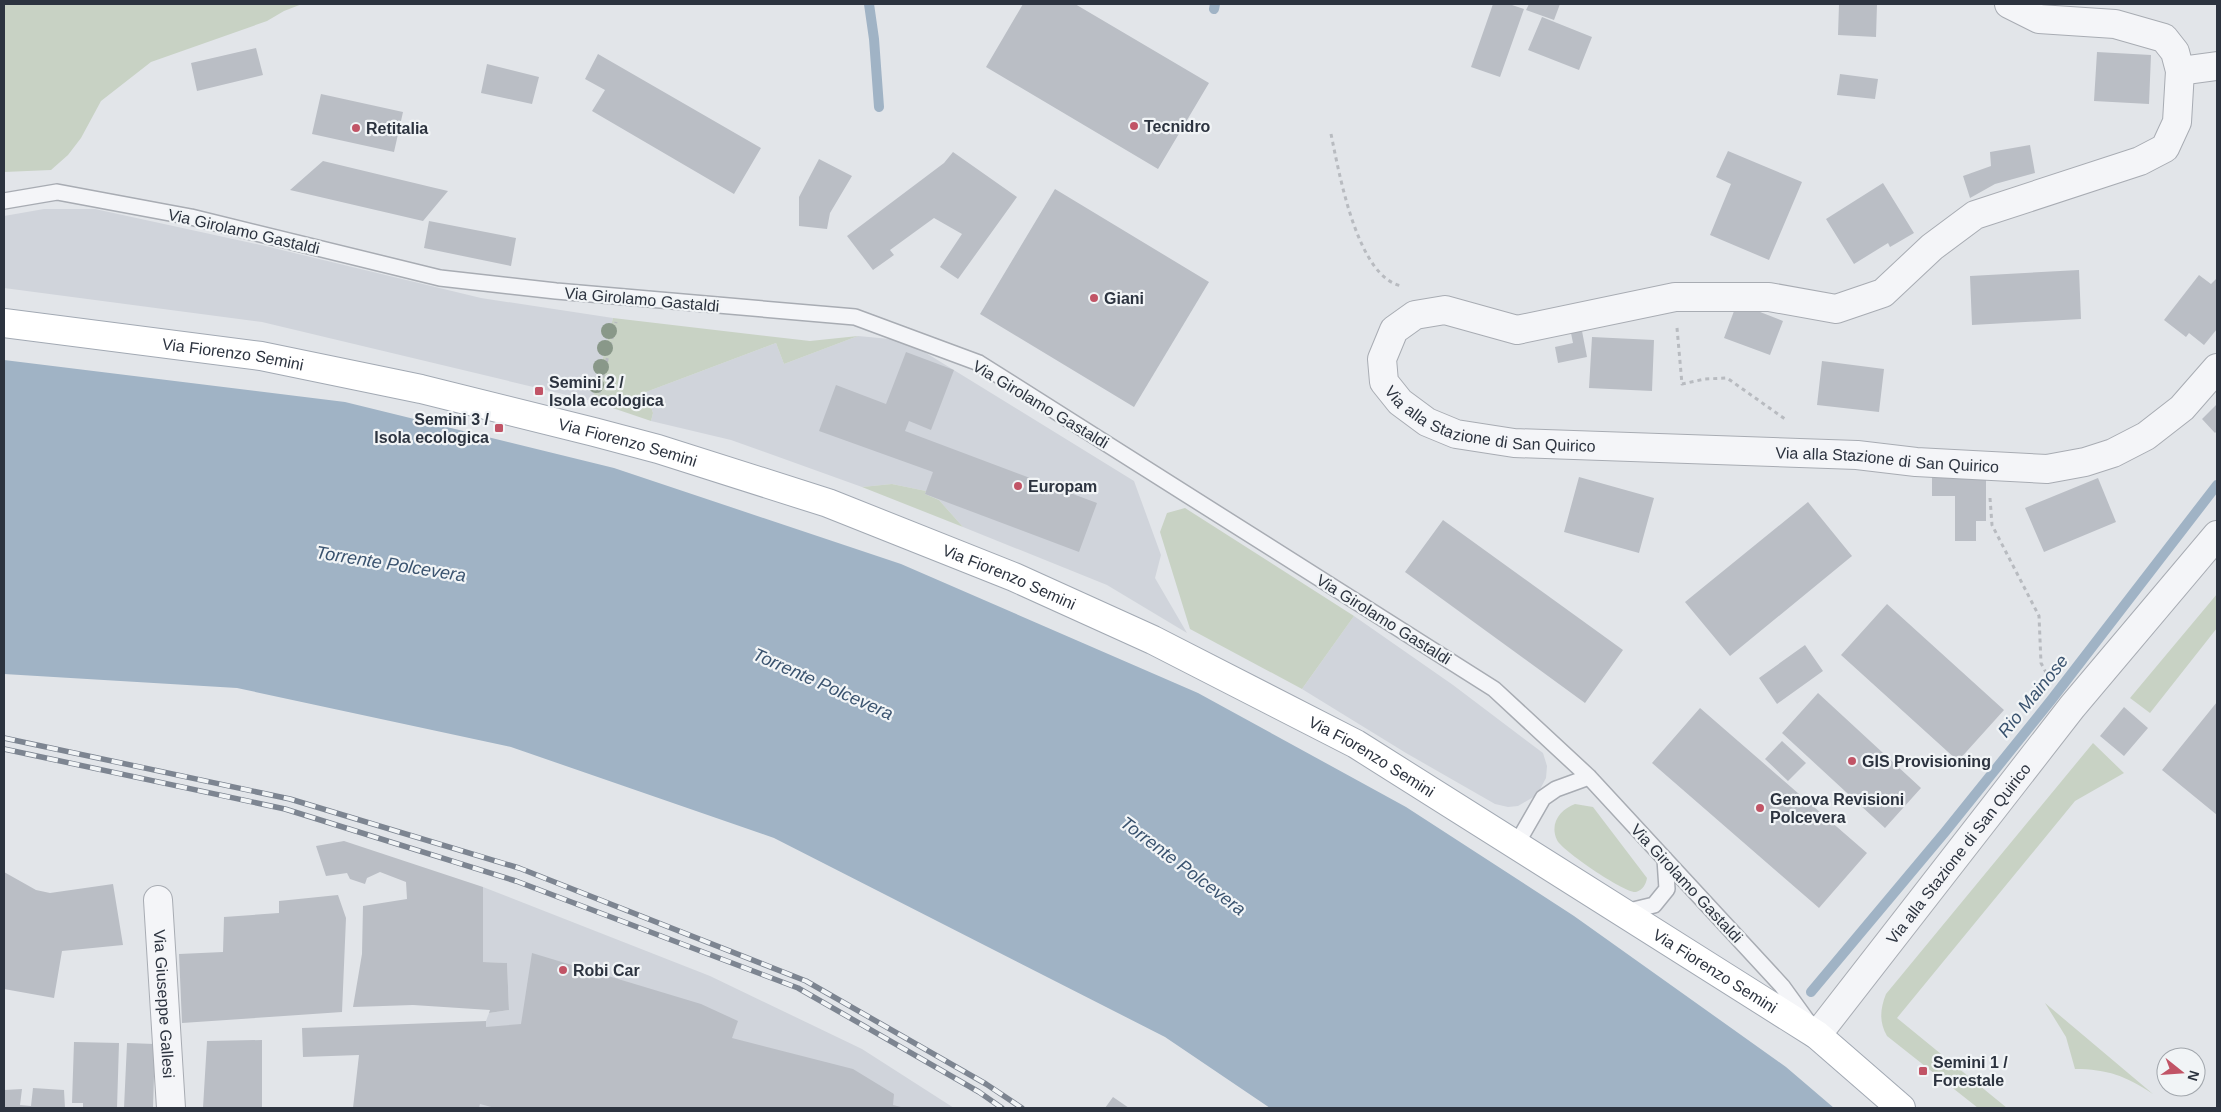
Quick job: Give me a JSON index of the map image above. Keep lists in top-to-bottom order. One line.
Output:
{"streets":{"main road":["Via Fiorenzo Semini"],"street":["Via alla Stazione di San Quirico","Via Giuseppe Gallesi"],"lane":["Via Girolamo Gastaldi"]},"crossings":[["Via Girolamo Gastaldi","Via Fiorenzo Semini"],["Via Girolamo Gastaldi","Via alla Stazione di San Quirico"],["Via Fiorenzo Semini","Via alla Stazione di San Quirico"]],"water":["Torrente Polcevera","Rio Mainose"],"places":{"other":["Tecnidro","Retitalia","Giani","Europam","GIS Provisioning","Genova Revisioni Polcevera","Robi Car"],"transit":["Semini 2 / Isola ecologica","Semini 3 / Isola ecologica","Semini 1 / Forestale"]},"north":"right"}
